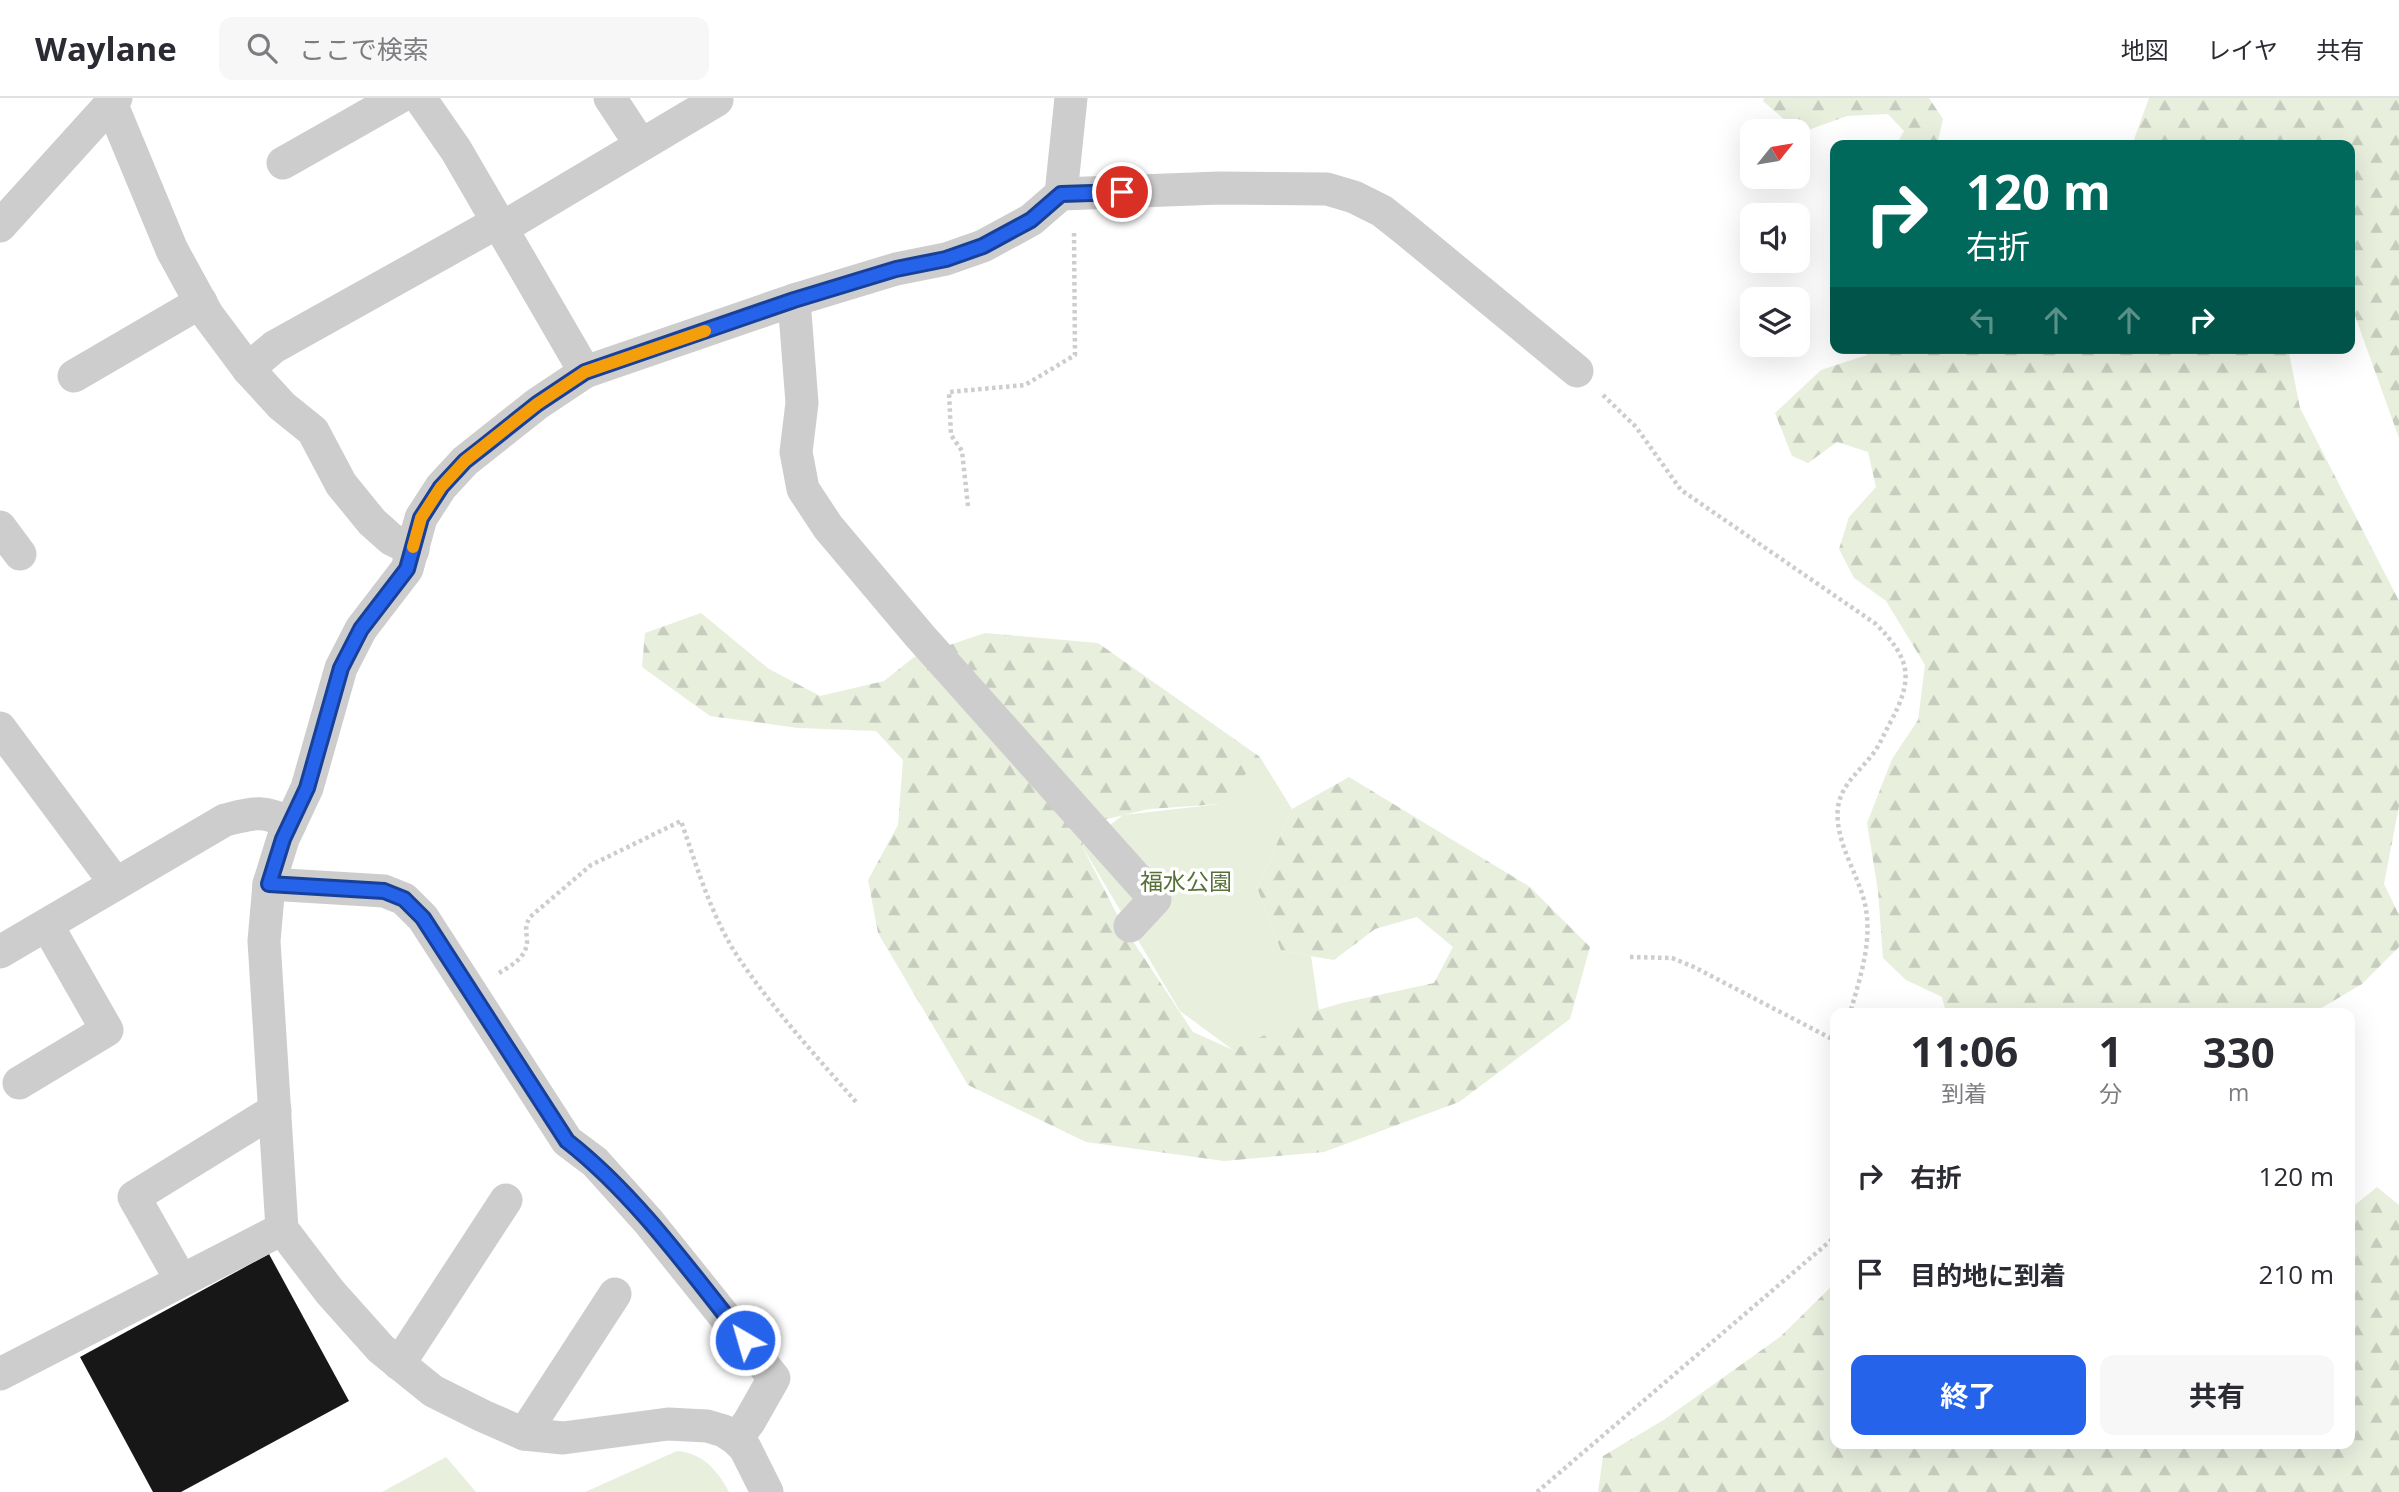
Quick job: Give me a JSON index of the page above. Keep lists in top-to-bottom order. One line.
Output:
{"parks":["福水公園"],"north":"top right","page":{"header":"Waylane","search":"ここで検索","nav":["地図","レイヤ","共有"],"turn":["120 m","右折"],"eta":["11:06","到着","1","分","330","m"],"list":[{"name":"右折","value":"120 m"},{"name":"目的地に到着","value":"210 m"}],"buttons":["終了","共有"]}}
